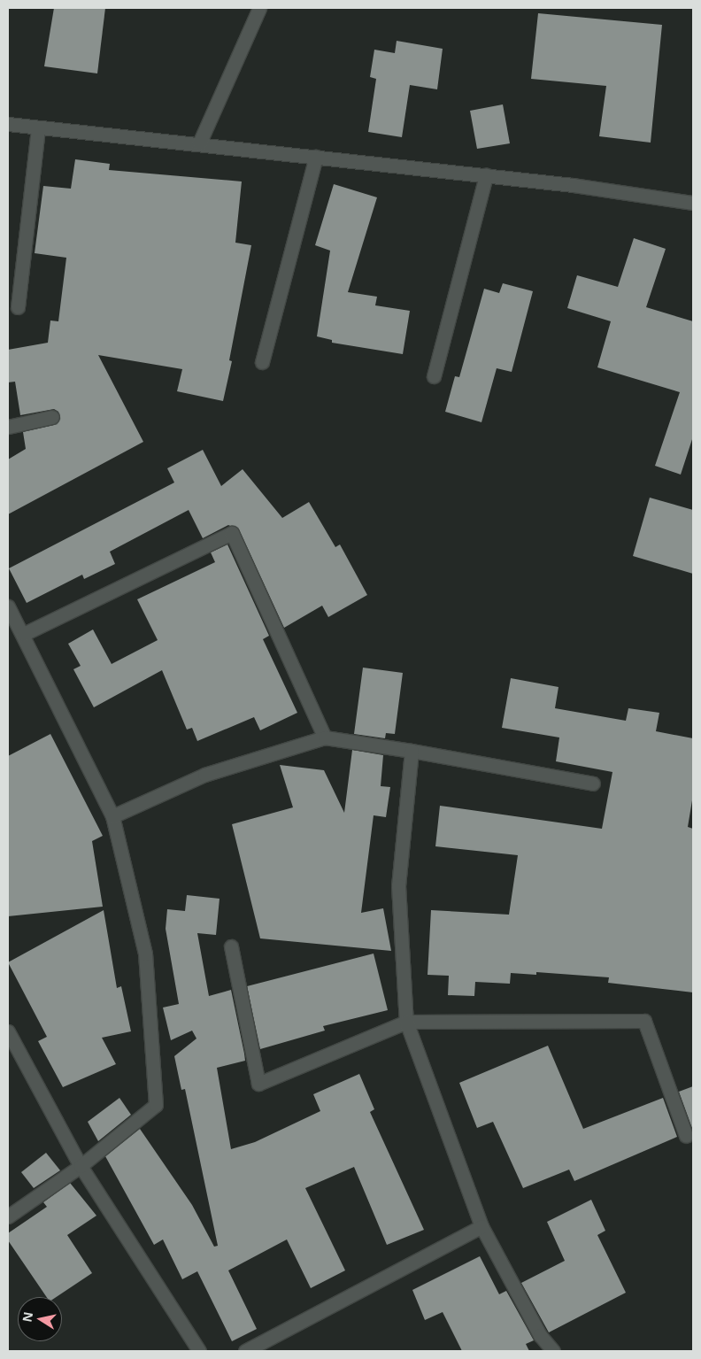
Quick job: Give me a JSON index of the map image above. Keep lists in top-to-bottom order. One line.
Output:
{"north":"left"}
